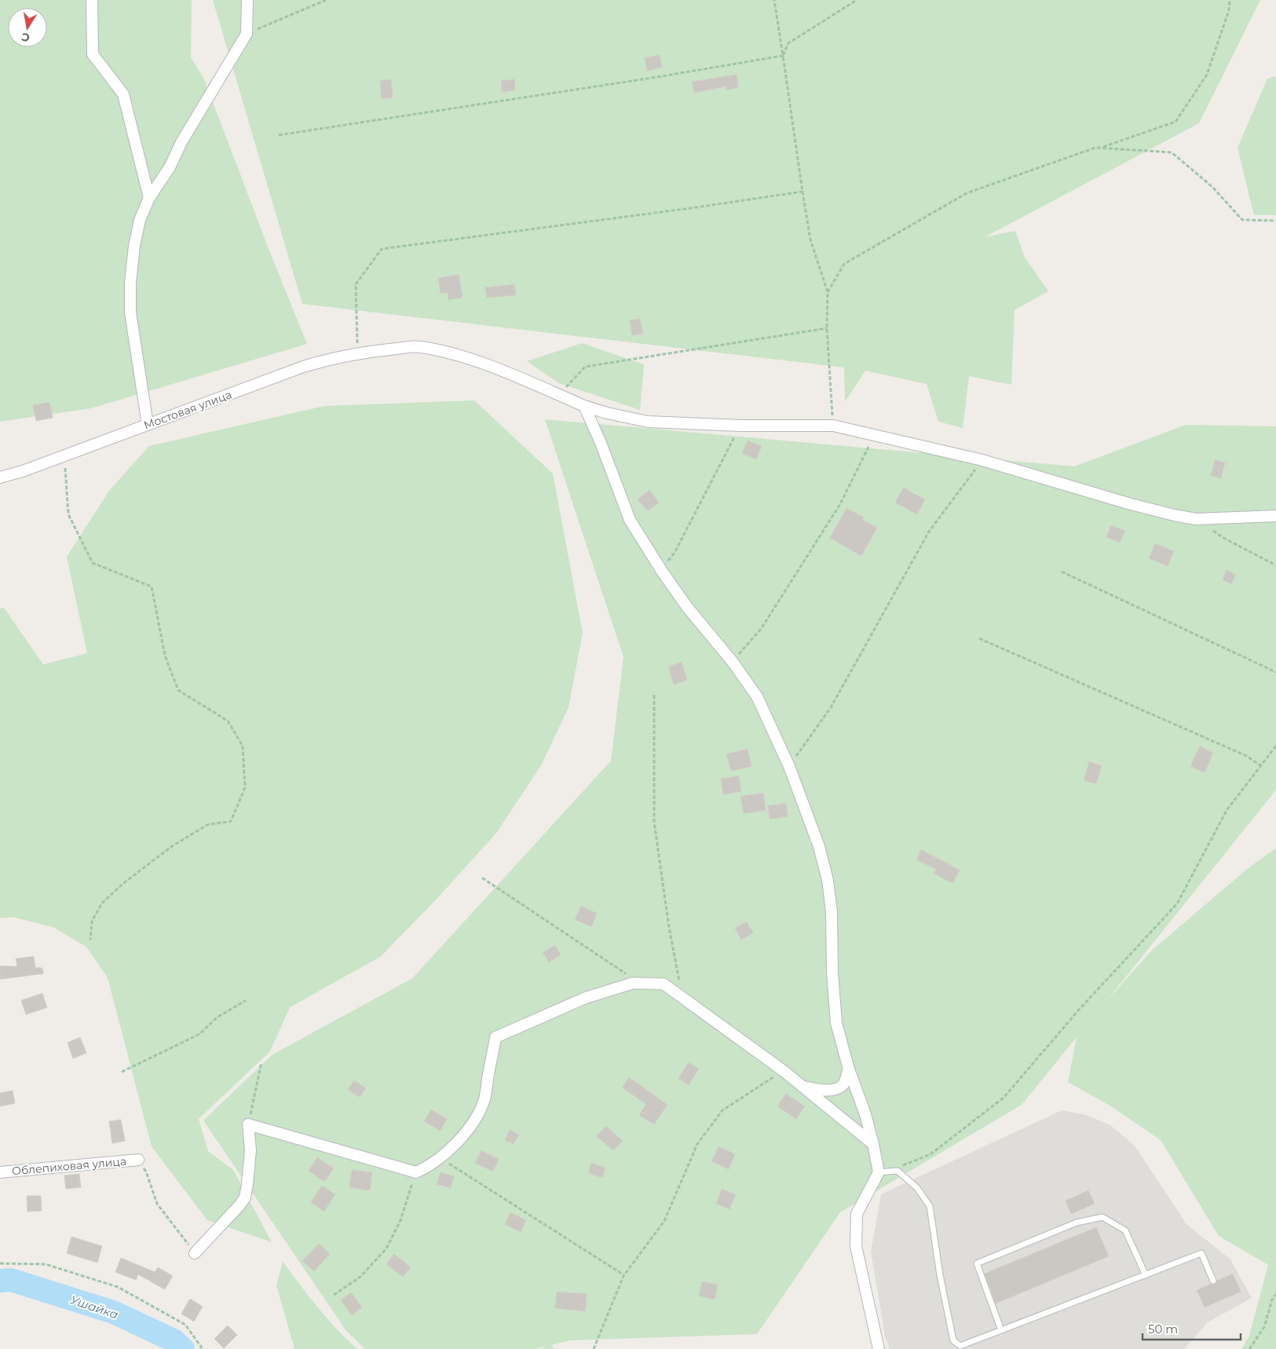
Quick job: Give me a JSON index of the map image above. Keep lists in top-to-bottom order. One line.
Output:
{"streets":{"street":["Мостовая улица","Облепиховая улица"]},"water":["Ушайка"],"scale_bar":"50 m","north":"bottom"}
